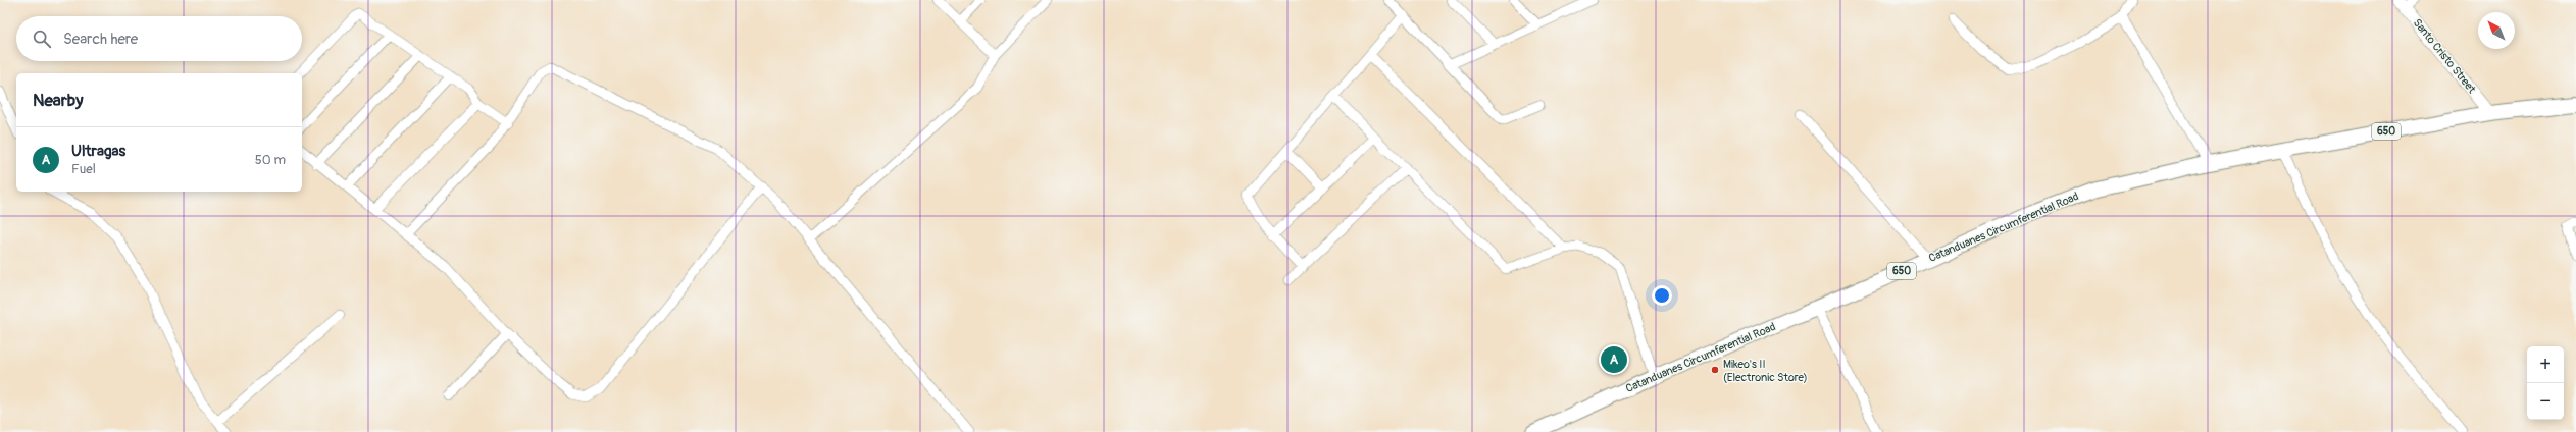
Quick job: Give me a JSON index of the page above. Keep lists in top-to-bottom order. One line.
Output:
{"streets":{"main road":["650","Catanduanes Circumferential Road"],"street":["Santo Cristo Street"]},"crossings":[["Santo Cristo Street","Catanduanes Circumferential Road"]],"places":["Mikeo's II (Electronic Store)"],"north":"top left","page":{"search":"Search here","heading":"Nearby","list":[{"mark":"A","name":"Ultragas","note":"Fuel","value":"50 m"}],"pins":"A","map_buttons":["+","−"]}}
